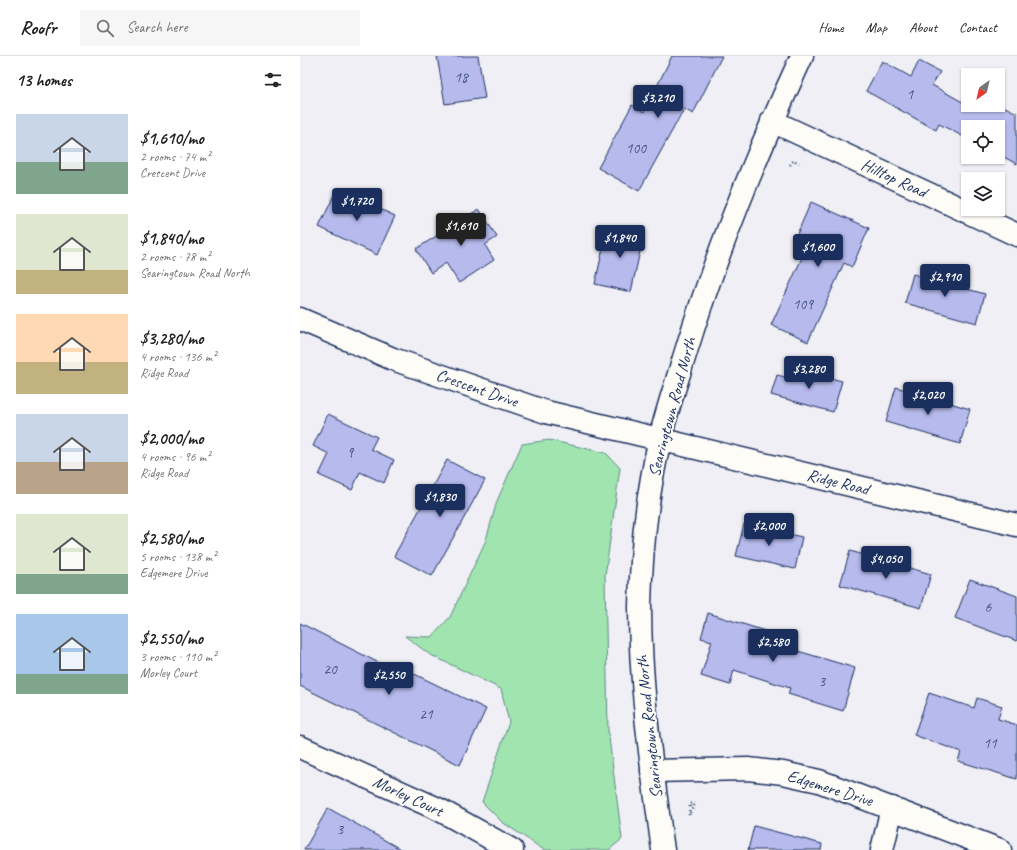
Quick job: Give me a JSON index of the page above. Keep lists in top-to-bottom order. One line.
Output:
{"streets":{"street":["Hilltop Road","Crescent Drive","Searingtown Road North","Ridge Road","Edgemere Drive","Morley Court"]},"crossings":[["Hilltop Road","Searingtown Road North"],["Crescent Drive","Searingtown Road North"],["Crescent Drive","Ridge Road"],["Searingtown Road North","Ridge Road"],["Searingtown Road North","Edgemere Drive"]],"house_numbers":["18","1","100","109","9","6","20","3","21","11","3"],"north":"bottom left","page":{"header":"Roofr","search":"Search here","nav":["Home","Map","About","Contact"],"heading":"13 homes","price":["$3,210","$1,720","$1,610","$1,840","$1,600","$2,910","$3,280","$2,020","$1,830","$2,000","$4,050","$2,580","$2,550"],"list":[{"name":"$1,610/mo","note":"2 rooms · 74 m² · Crescent Drive"},{"name":"$1,840/mo","note":"2 rooms · 78 m² · Searingtown Road North"},{"name":"$3,280/mo","note":"4 rooms · 136 m² · Ridge Road"},{"name":"$2,000/mo","note":"4 rooms · 96 m² · Ridge Road"},{"name":"$2,580/mo","note":"5 rooms · 138 m² · Edgemere Drive"},{"name":"$2,550/mo","note":"3 rooms · 110 m² · Morley Court"}]}}
